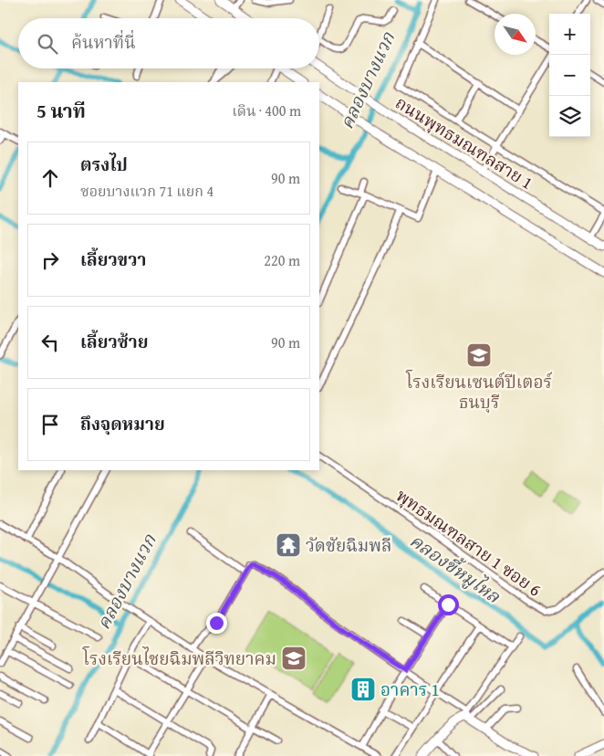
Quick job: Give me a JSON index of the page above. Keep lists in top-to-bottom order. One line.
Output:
{"streets":{"main road":["ถนนพุทธมณฑลสาย 1"],"street":["พุทธมณฑลสาย 1 ซอย 6"]},"water":["คลองบางแวก","คลองขี้หมูไหล"],"places":{"school or university":["โรงเรียนเซนต์ปีเตอร์ ธนบุรี","โรงเรียนไชยฉิมพลีวิทยาคม"],"temple":["วัดชัยฉิมพลี"],"building":["อาคาร 1"]},"north":"bottom right","page":{"map_buttons":["+","−"],"search":"ค้นหาที่นี่","heading":["5 นาที","เดิน · 400 m"],"list":[["ตรงไป","ซอยบางแวก 71 แยก 4","90 m"],["เลี้ยวขวา","220 m"],["เลี้ยวซ้าย","90 m"],"ถึงจุดหมาย"]}}
